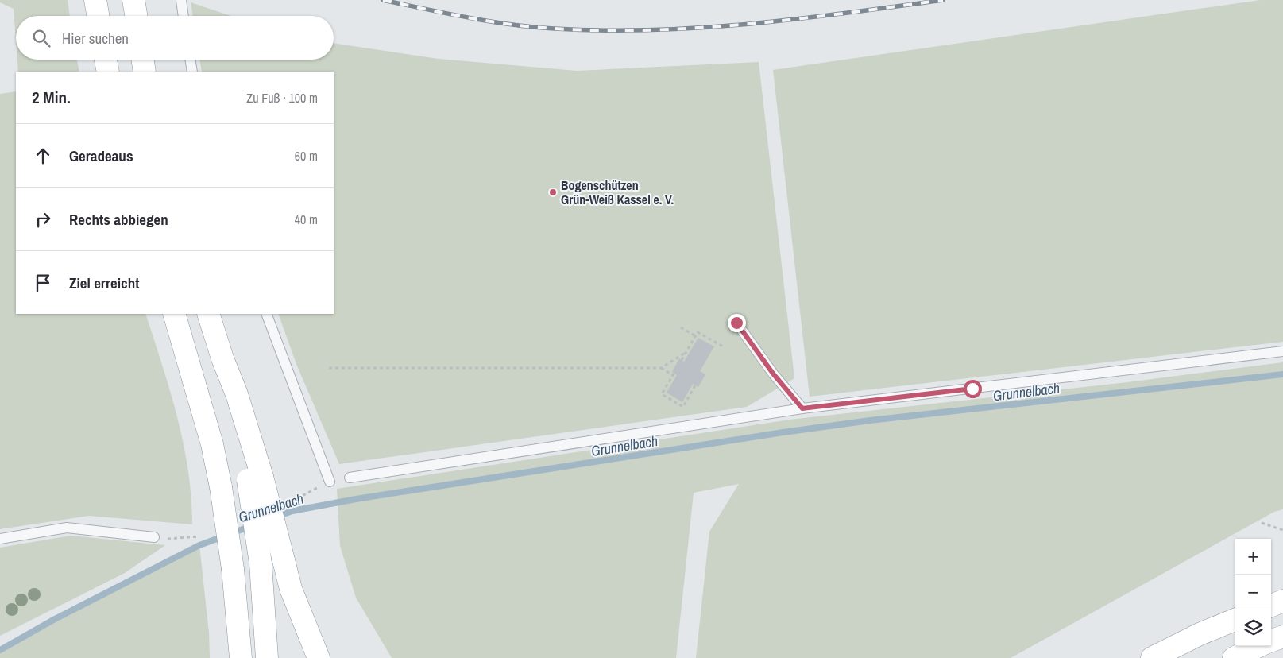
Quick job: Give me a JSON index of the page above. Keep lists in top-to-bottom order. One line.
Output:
{"water":["Grunnelbach"],"places":["Bogenschützen Grün-Weiß Kassel e. V."],"page":{"search":"Hier suchen","heading":["2 Min.","Zu Fuß · 100 m"],"list":[["Geradeaus","60 m"],["Rechts abbiegen","40 m"],"Ziel erreicht"],"map_buttons":["+","−"]}}
